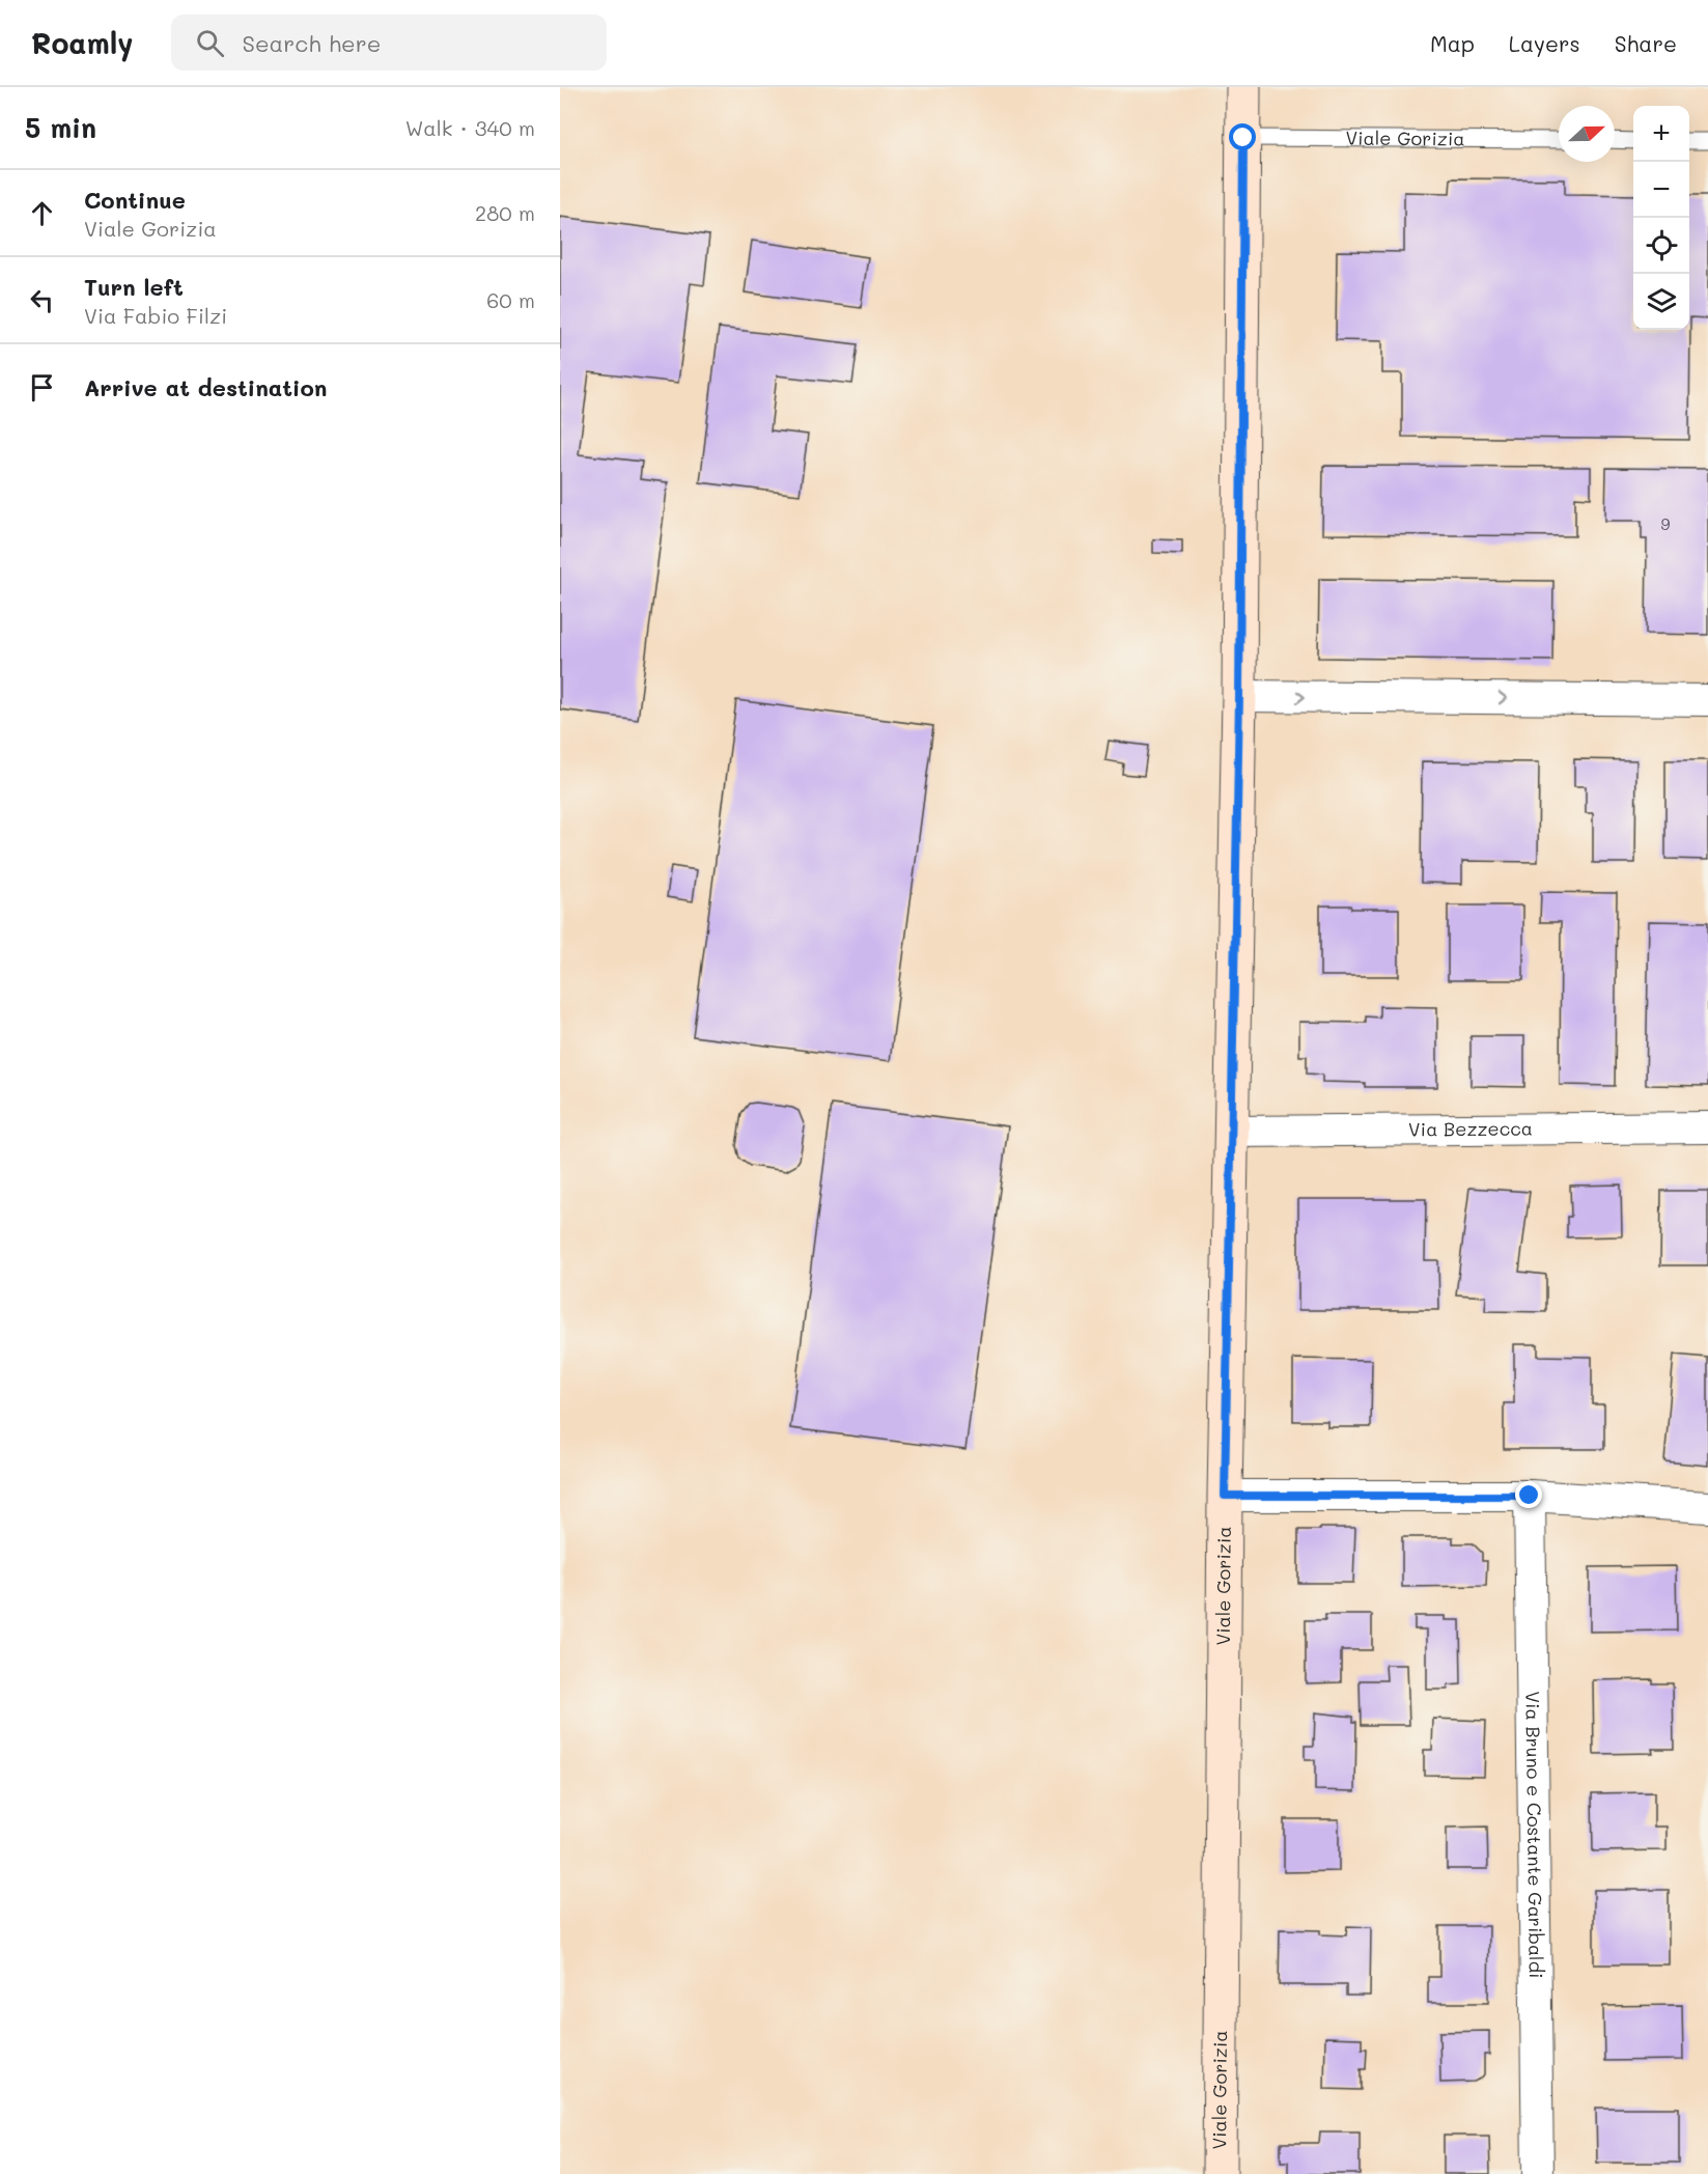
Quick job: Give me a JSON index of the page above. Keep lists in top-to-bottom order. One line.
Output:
{"streets":{"street":["Viale Gorizia","Via Bezzecca","Via Bruno e Costante Garibaldi"]},"crossings":[["Viale Gorizia","Via Bezzecca"]],"house_numbers":["9"],"north":"right","page":{"header":"Roamly","search":"Search here","nav":["Map","Layers","Share"],"heading":["5 min","Walk · 340 m"],"map_buttons":["+","−"],"list":[["Continue","Viale Gorizia","280 m"],["Turn left","Via Fabio Filzi","60 m"],"Arrive at destination"]}}
